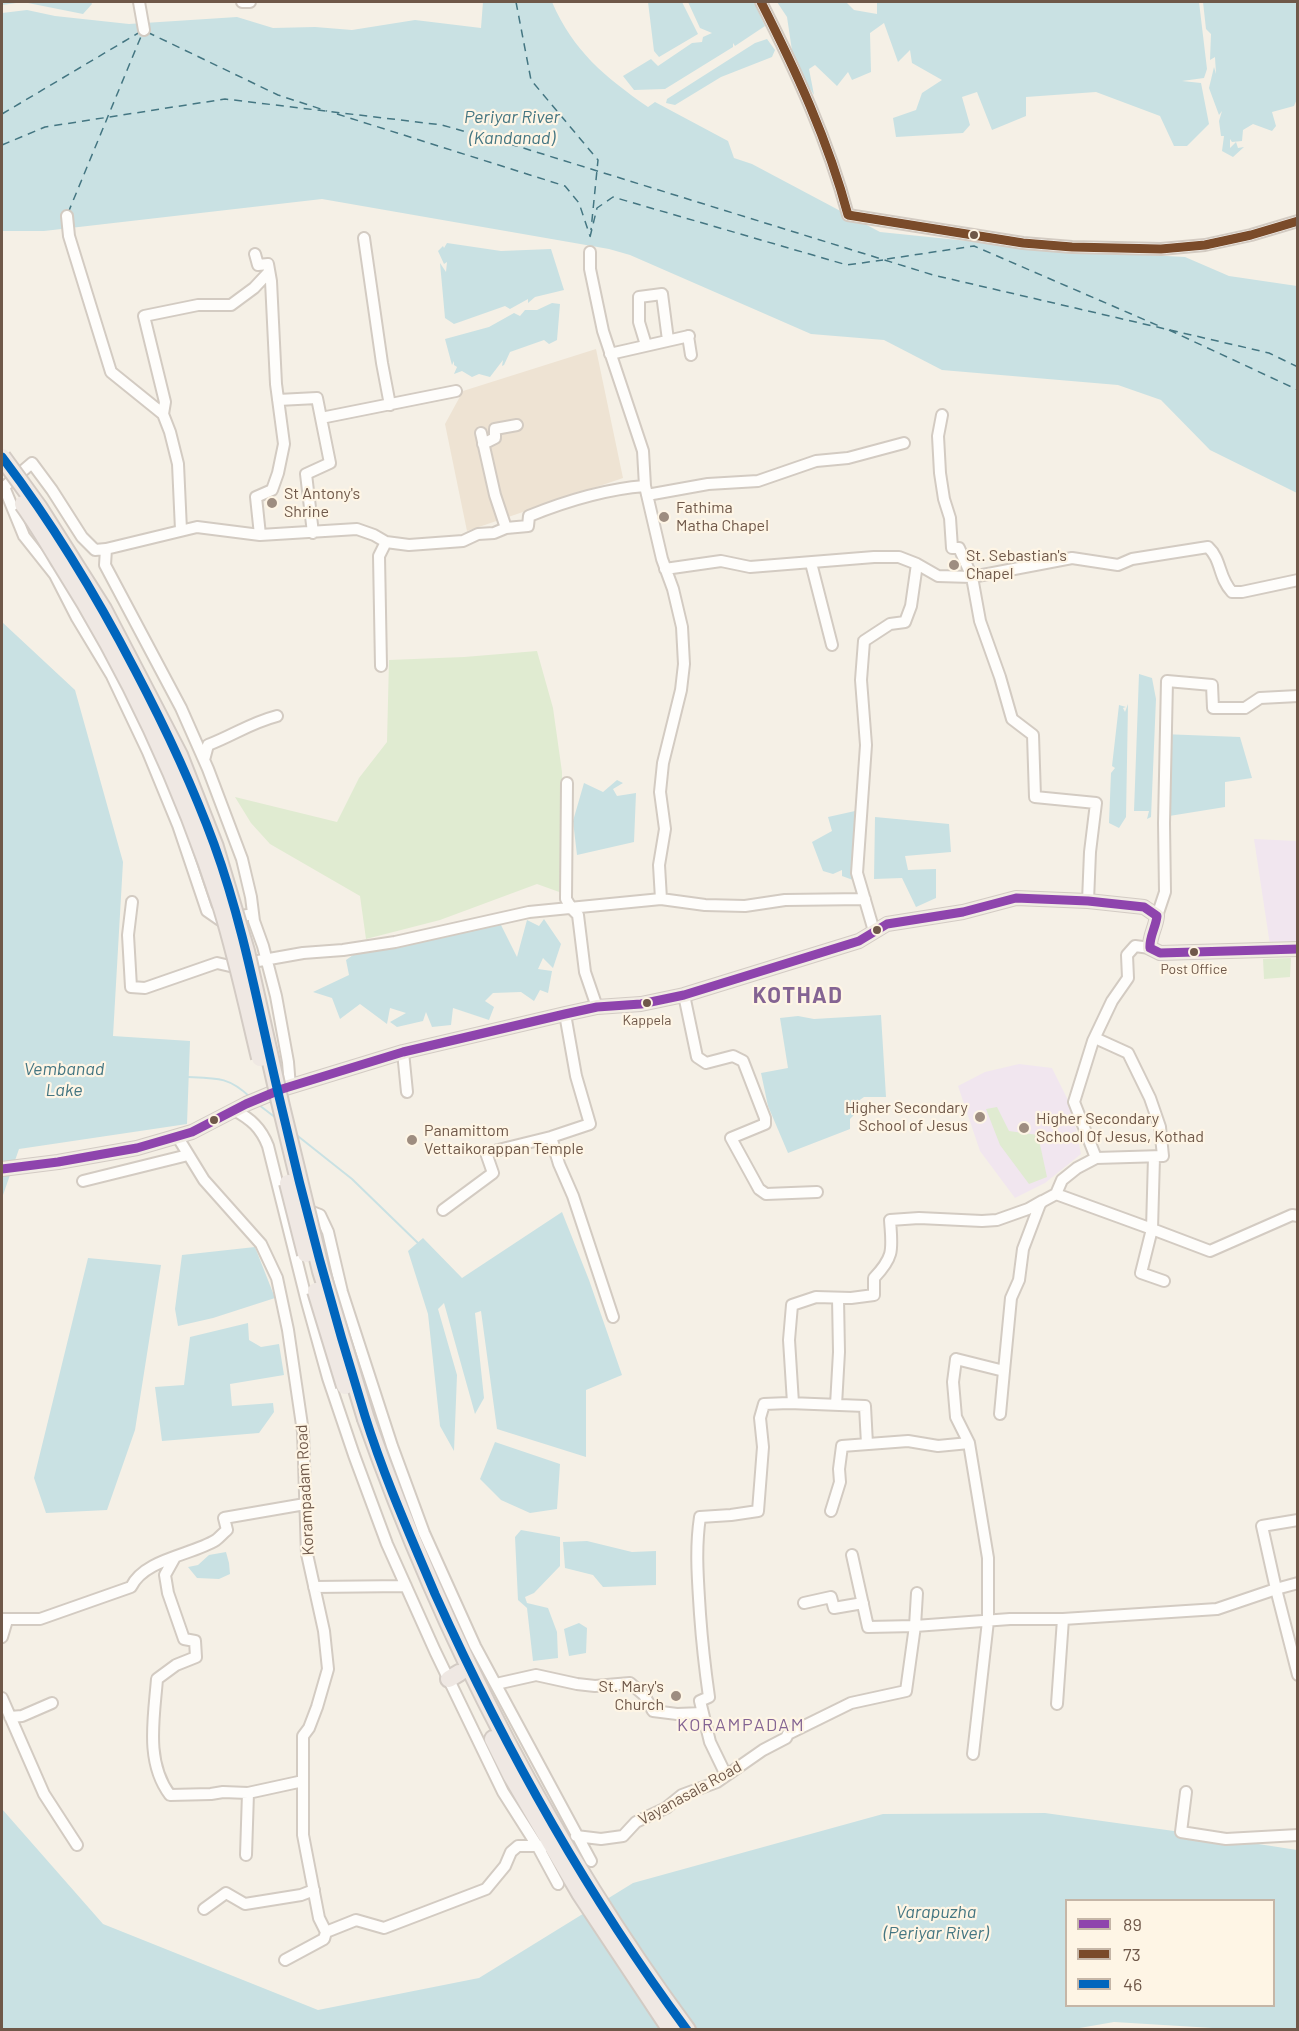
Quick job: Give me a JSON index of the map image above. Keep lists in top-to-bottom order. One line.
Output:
{"streets":{"street":["Korampadam Road","Vayanasala Road"]},"districts":["KOTHAD","KORAMPADAM"],"water":["Periyar River (Kandanad)","Vembanad Lake","Varapuzha (Periyar River)"],"places":["St Antony's Shrine","Fathima Matha Chapel","St. Sebastian's Chapel","Post Office","Kappela","Higher Secondary School of Jesus","Higher Secondary School Of Jesus, Kothad","Panamittom Vettaikorappan Temple","St. Mary's Church"],"lines":["transit line 73","transit line 46","transit line 89"],"legend":["89","73","46"]}
